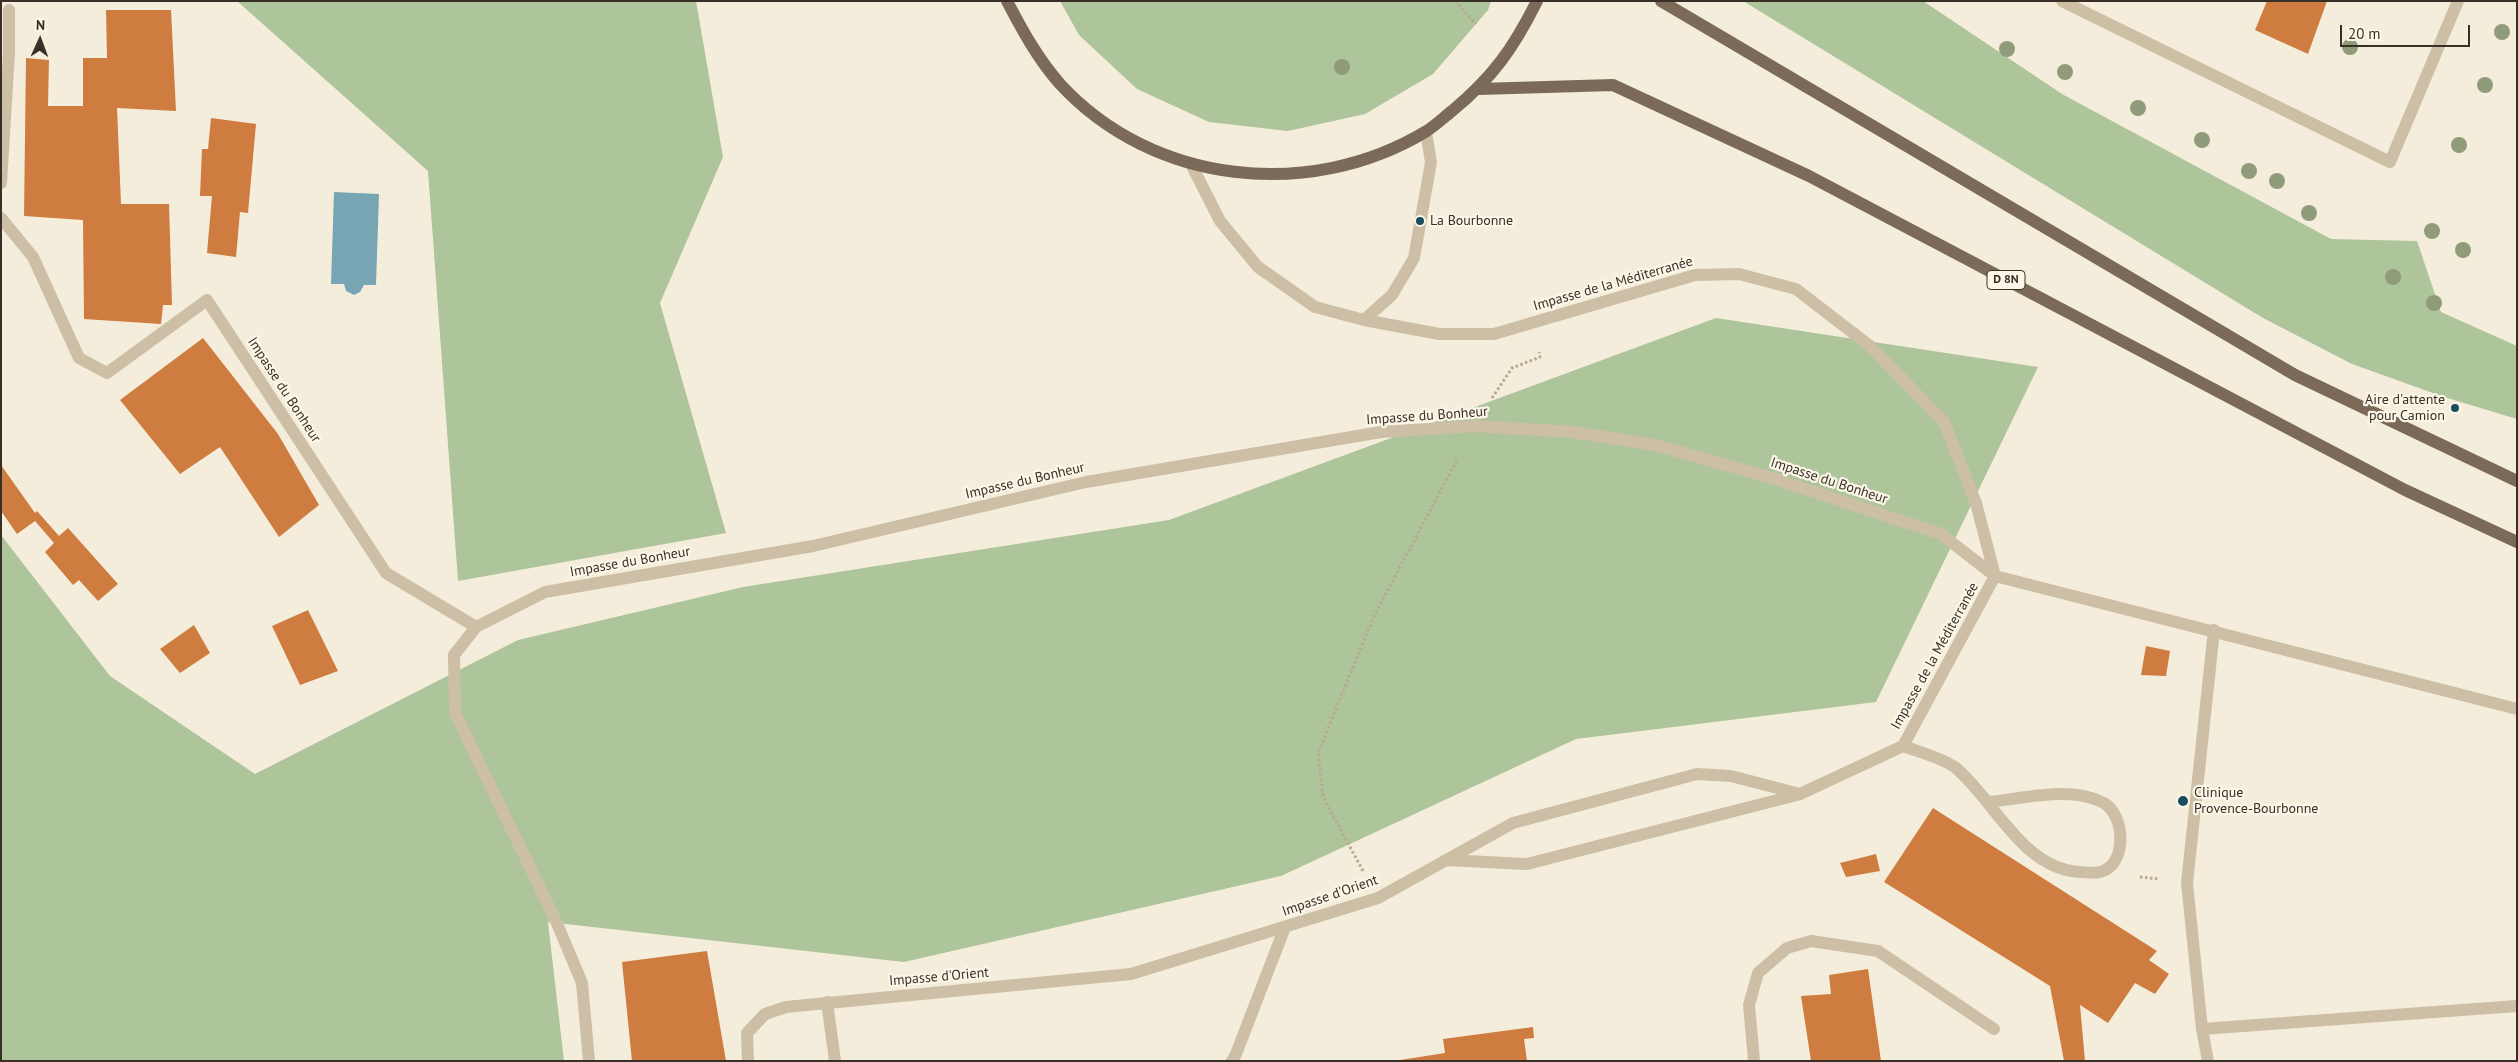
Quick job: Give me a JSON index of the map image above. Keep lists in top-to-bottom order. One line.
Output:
{"streets":{"main road":["D 8N"],"lane":["Impasse de la Méditerranée","Impasse du Bonheur","Impasse d'Orient"]},"crossings":[["Impasse de la Méditerranée","Impasse du Bonheur"]],"places":["La Bourbonne","Aire d'attente pour Camion","Clinique Provence-Bourbonne"],"scale_bar":"20 m","north":"top"}
